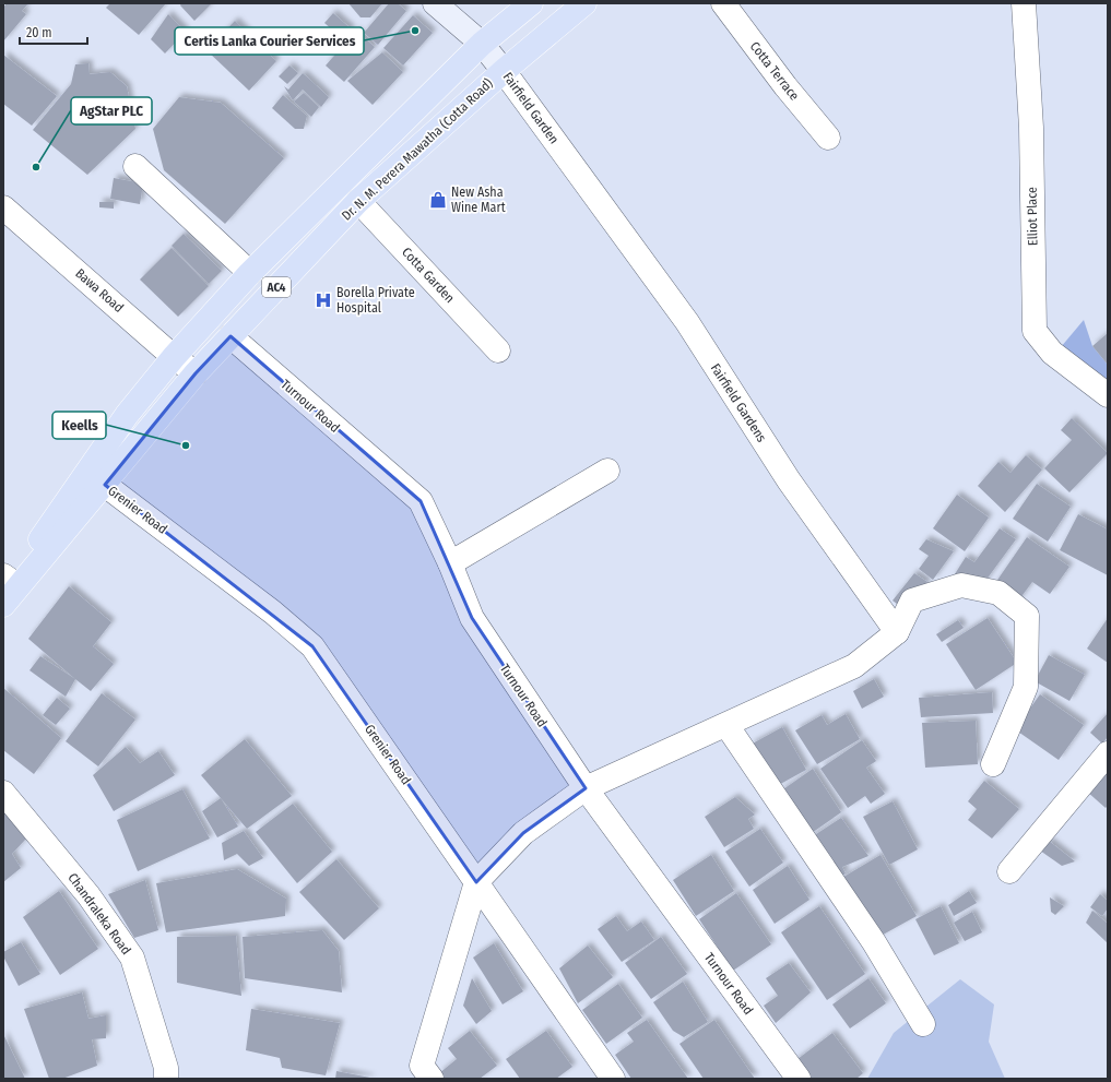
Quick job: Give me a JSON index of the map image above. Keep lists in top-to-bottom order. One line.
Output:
{"streets":{"main road":["Dr. N. M. Perera Mawatha (Cotta Road)","AC4"],"street":["Cotta Terrace","Fairfield Garden","Elliot Place","Cotta Garden","Bawa Road","Fairfield Gardens","Turnour Road","Grenier Road","Chandraleka Road"]},"crossings":[["Fairfield Garden","Dr. N. M. Perera Mawatha (Cotta Road)"],["Fairfield Garden","Fairfield Gardens"],["Dr. N. M. Perera Mawatha (Cotta Road)","Cotta Garden"],["Dr. N. M. Perera Mawatha (Cotta Road)","Bawa Road"],["Dr. N. M. Perera Mawatha (Cotta Road)","Turnour Road"],["Dr. N. M. Perera Mawatha (Cotta Road)","Grenier Road"]],"places":{"other":["Certis Lanka Courier Services","AgStar PLC","Keells"],"shop":["New Asha Wine Mart"],"hospital":["Borella Private Hospital"]},"scale_bar":"20 m"}
